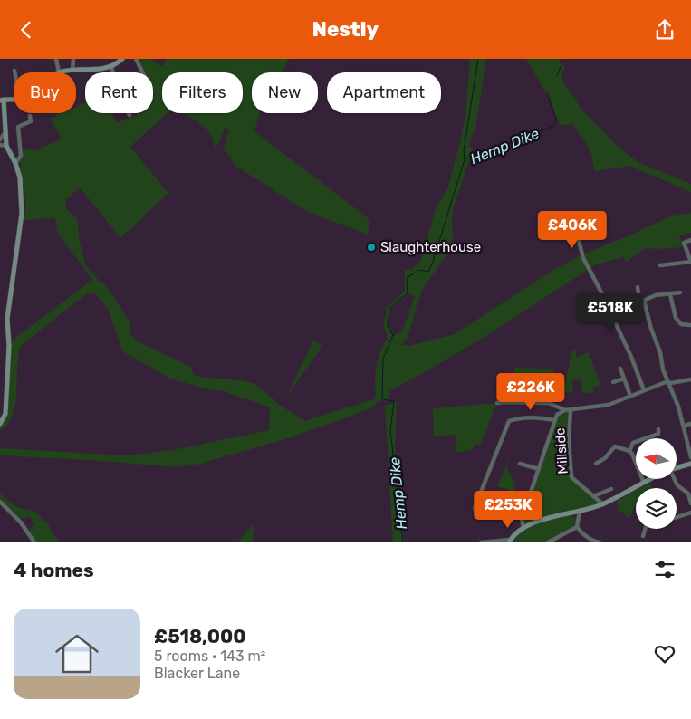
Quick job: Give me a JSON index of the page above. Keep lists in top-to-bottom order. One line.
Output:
{"streets":{"street":["Millside"]},"water":["Hemp Dike"],"places":["Slaughterhouse"],"north":"left","page":{"header":"Nestly","chip":["Buy","Rent","Filters","New","Apartment"],"price":["£406K","£518K","£226K","£253K"],"heading":"4 homes","list":[{"name":"£518,000","note":"5 rooms · 143 m² · Blacker Lane"}]}}
